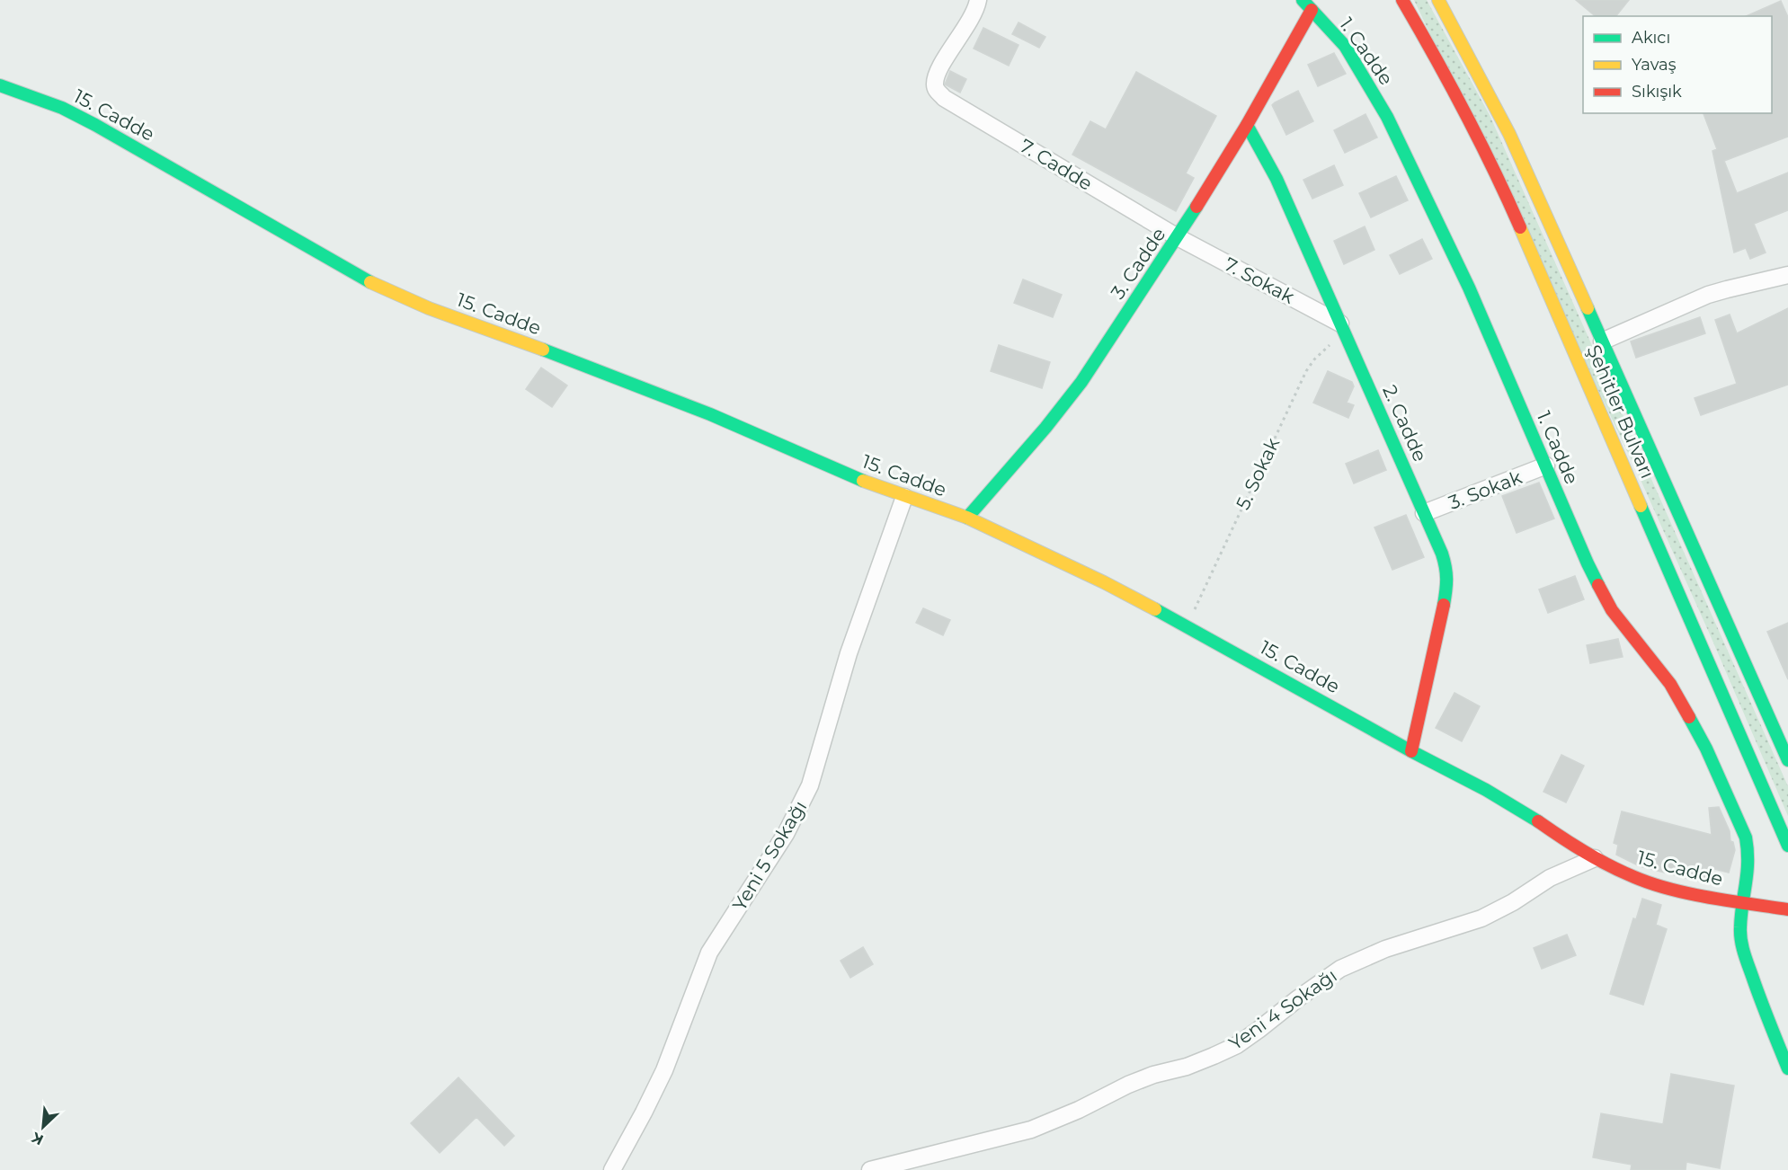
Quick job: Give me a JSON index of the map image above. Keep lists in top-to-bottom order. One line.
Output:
{"streets":{"street":["1. Cadde","15. Cadde","7. Cadde","3. Cadde","7. Sokak","Şehitler Bulvarı","2. Cadde","3. Sokak","Yeni 5 Sokağı","Yeni 4 Sokağı"],"path":["5. Sokak"]},"crossings":[["1. Cadde","15. Cadde"],["1. Cadde","3. Cadde"],["1. Cadde","3. Sokak"],["15. Cadde","3. Cadde"],["15. Cadde","2. Cadde"],["15. Cadde","5. Sokak"],["15. Cadde","Yeni 5 Sokağı"],["15. Cadde","Yeni 4 Sokağı"],["7. Cadde","3. Cadde"],["7. Cadde","7. Sokak"],["3. Cadde","7. Sokak"],["3. Cadde","2. Cadde"],["7. Sokak","2. Cadde"],["7. Sokak","5. Sokak"],["2. Cadde","5. Sokak"],["2. Cadde","3. Sokak"]],"legend":["Akıcı","Yavaş","Sıkışık"],"north":"bottom left"}
